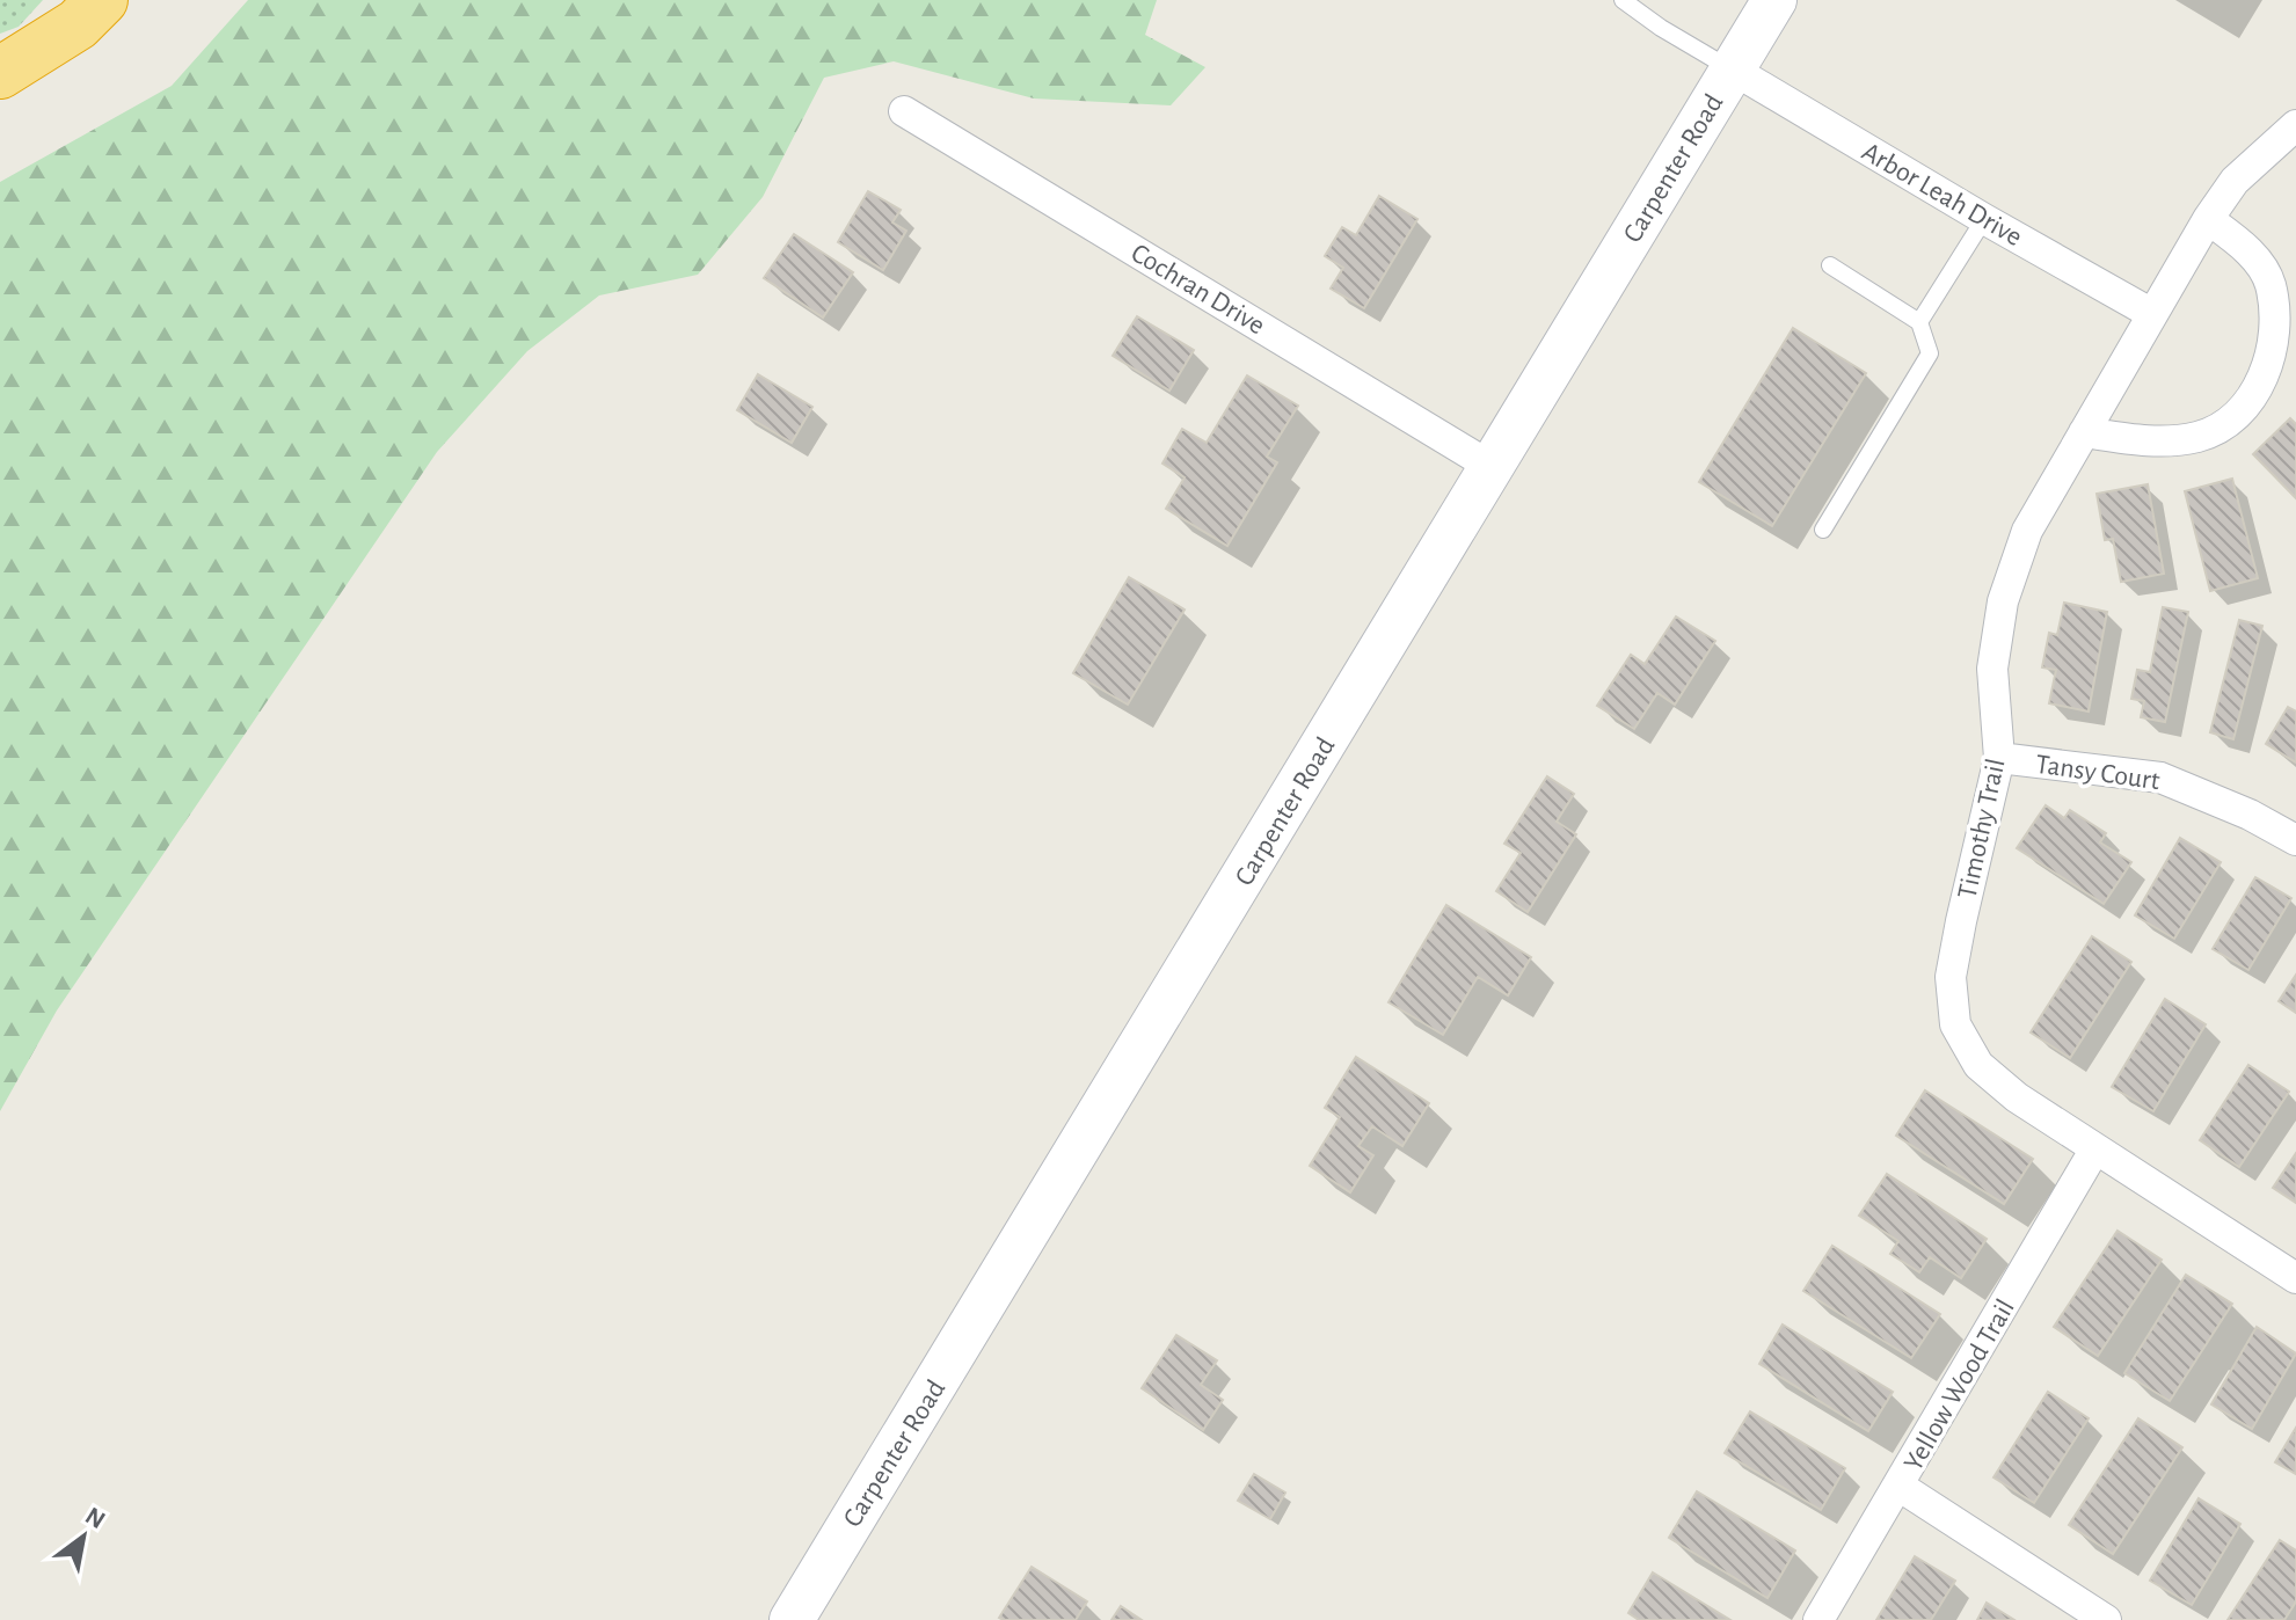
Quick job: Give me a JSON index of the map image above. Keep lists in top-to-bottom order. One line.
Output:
{"streets":{"main road":["Carpenter Road"],"street":["Arbor Leah Drive","Cochran Drive","Tansy Court","Timothy Trail","Yellow Wood Trail"]},"crossings":[["Carpenter Road","Arbor Leah Drive"],["Carpenter Road","Cochran Drive"],["Arbor Leah Drive","Timothy Trail"],["Tansy Court","Timothy Trail"],["Timothy Trail","Yellow Wood Trail"]],"north":"top right"}
